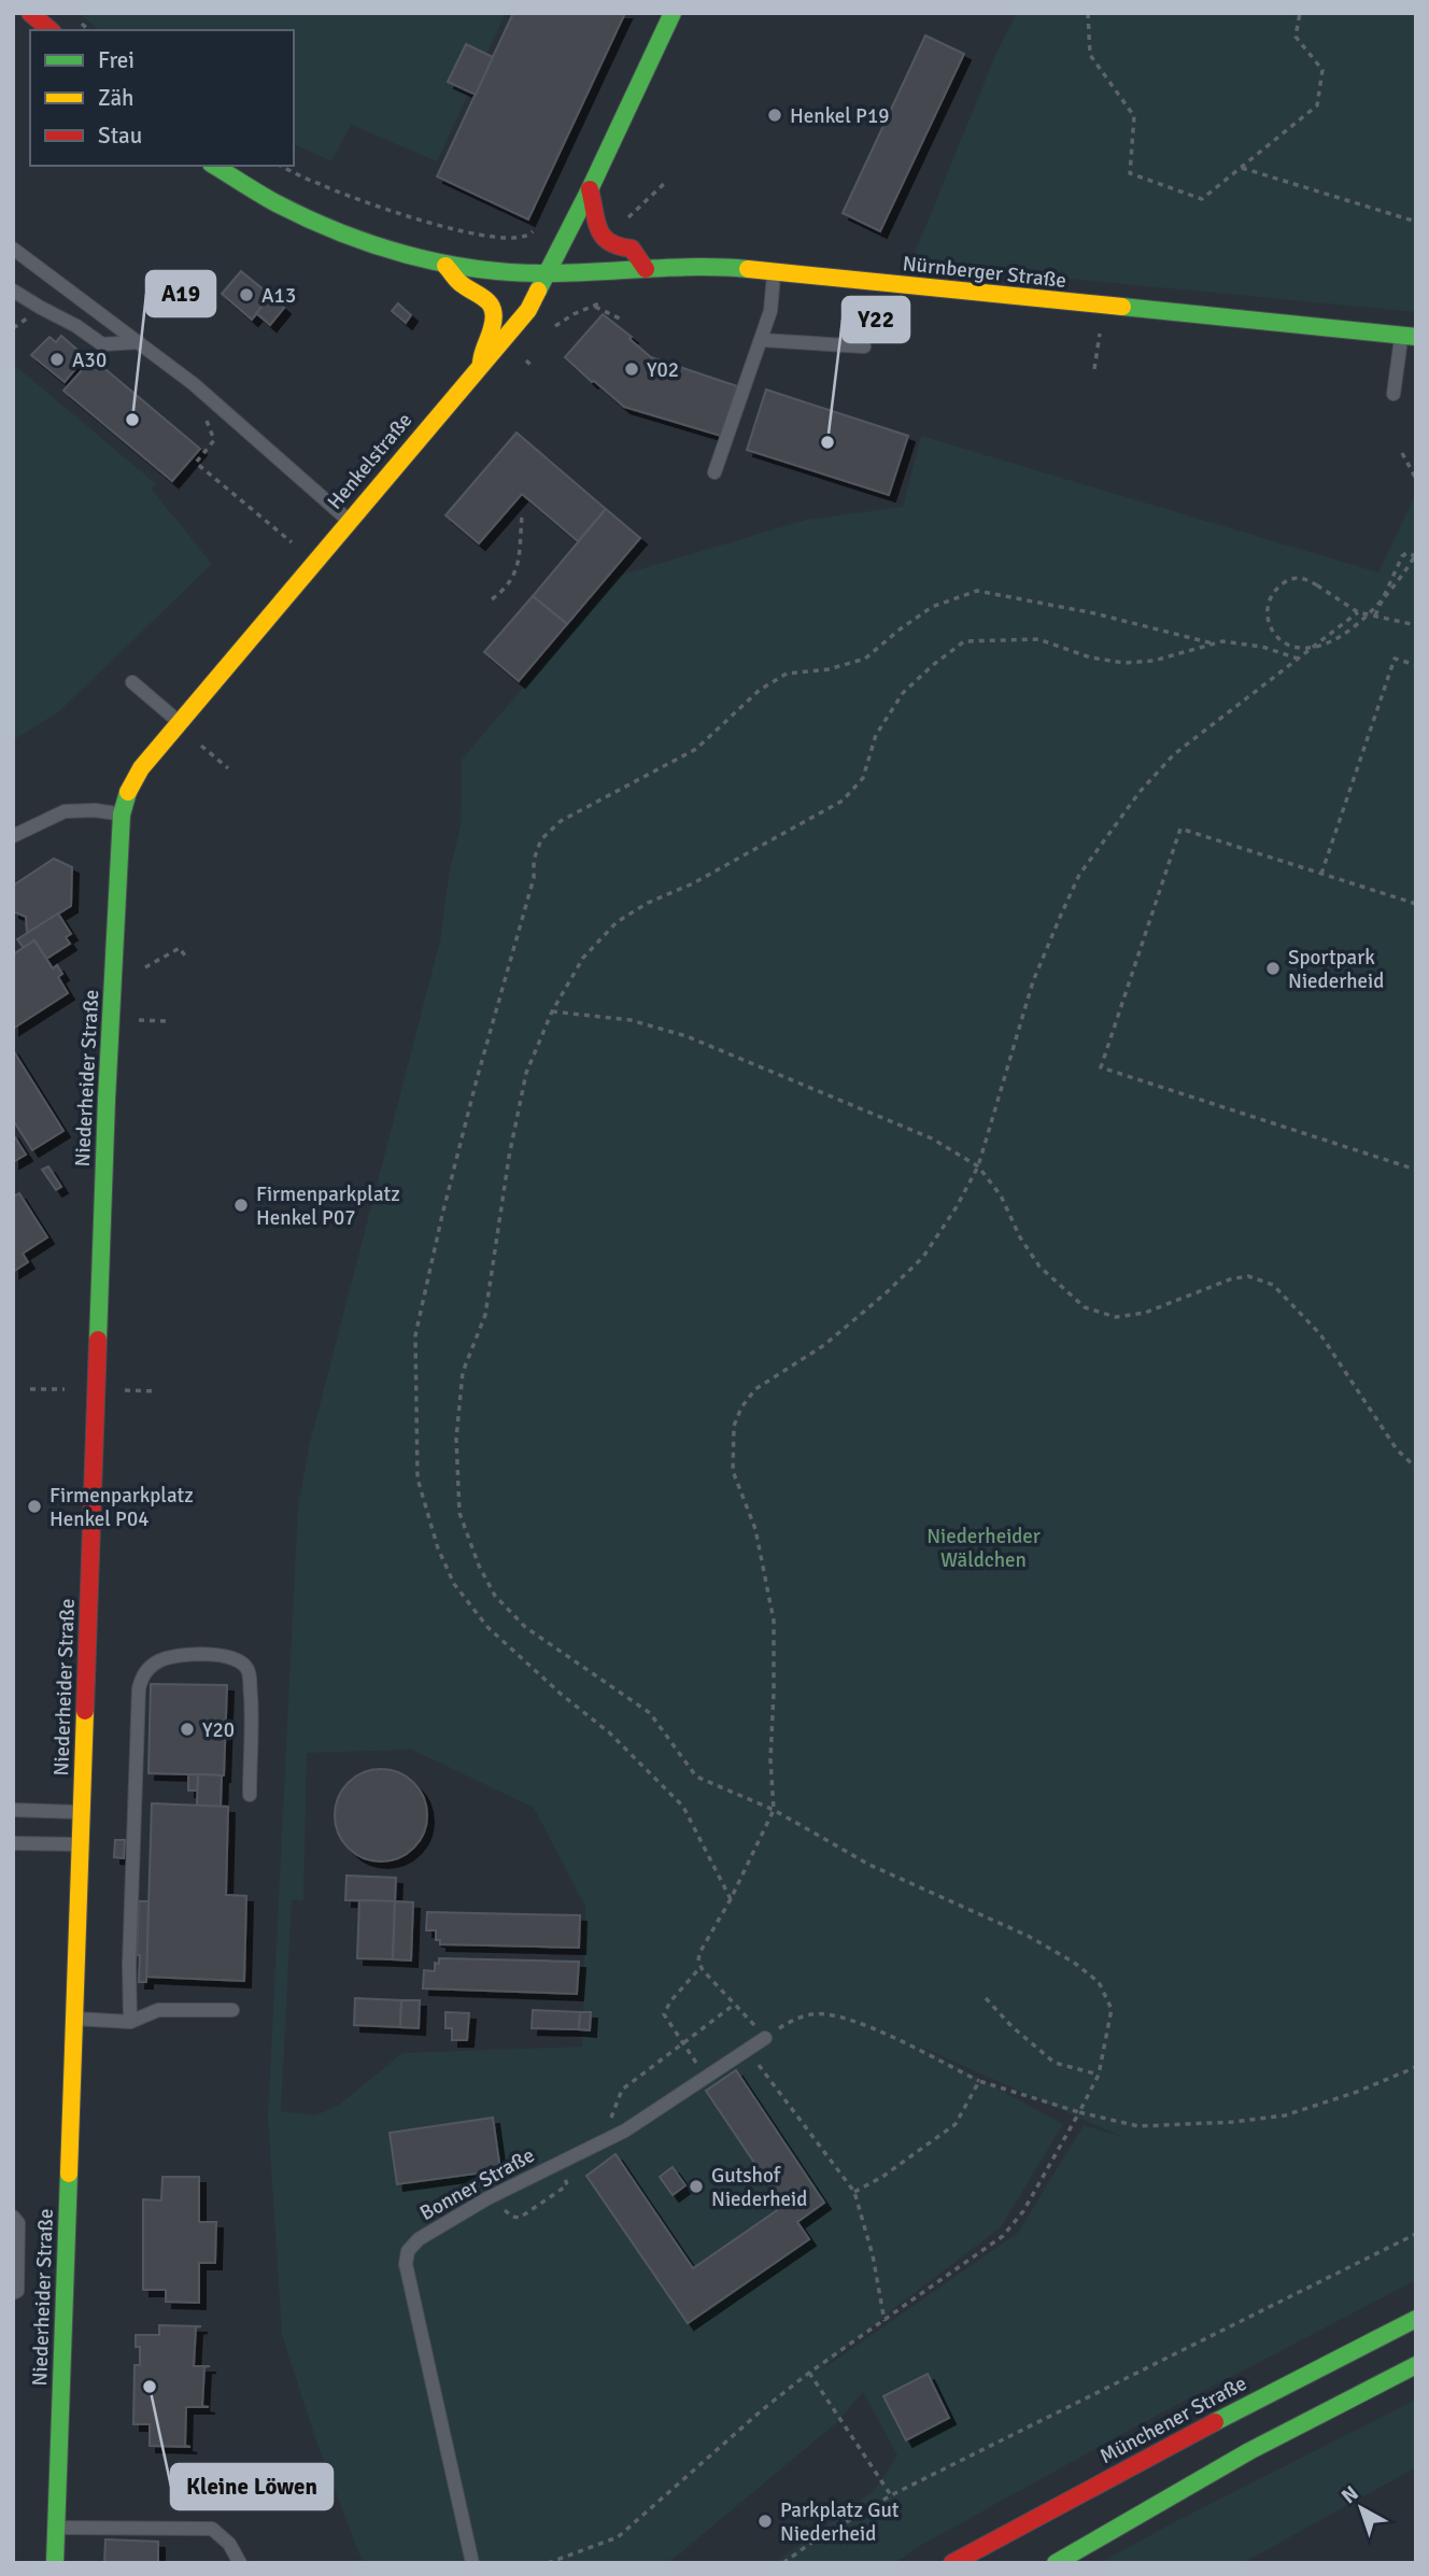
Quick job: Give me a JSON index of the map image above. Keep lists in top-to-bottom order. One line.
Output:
{"streets":{"main road":["Nürnberger Straße","Henkelstraße","Niederheider Straße","Münchener Straße"],"lane":["Bonner Straße"]},"crossings":[["Nürnberger Straße","Henkelstraße"],["Henkelstraße","Niederheider Straße"]],"parks":["Niederheider Wäldchen"],"places":["Henkel P19","A13","A30","Y02","A19","Y22","Sportpark Niederheid","Firmenparkplatz Henkel P07","Firmenparkplatz Henkel P04","Y20","Gutshof Niederheid","Kleine Löwen","Parkplatz Gut Niederheid"],"legend":["Frei","Zäh","Stau"],"north":"top left"}
